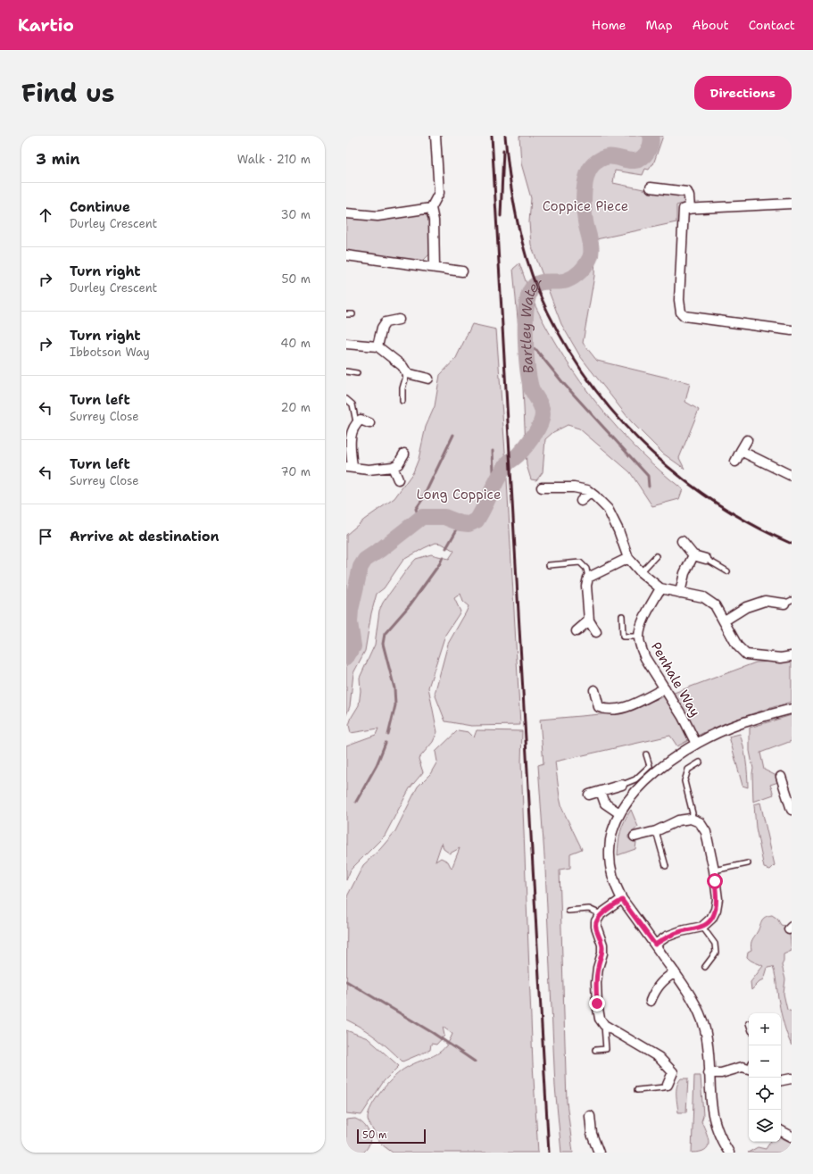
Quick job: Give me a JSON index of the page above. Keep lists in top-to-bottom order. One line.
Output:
{"streets":{"street":["Penhale Way"]},"water":["Bartley Water"],"parks":["Coppice Piece","Long Coppice"],"scale_bar":"50 m","page":{"header":"Kartio","nav":["Home","Map","About","Contact"],"title":"Find us","buttons":"Directions","heading":["3 min","Walk · 210 m"],"list":[["Continue","Durley Crescent","30 m"],["Turn right","Durley Crescent","50 m"],["Turn right","Ibbotson Way","40 m"],["Turn left","Surrey Close","20 m"],["Turn left","Surrey Close","70 m"],"Arrive at destination"],"map_buttons":["+","−"],"scale":"50 m"}}
